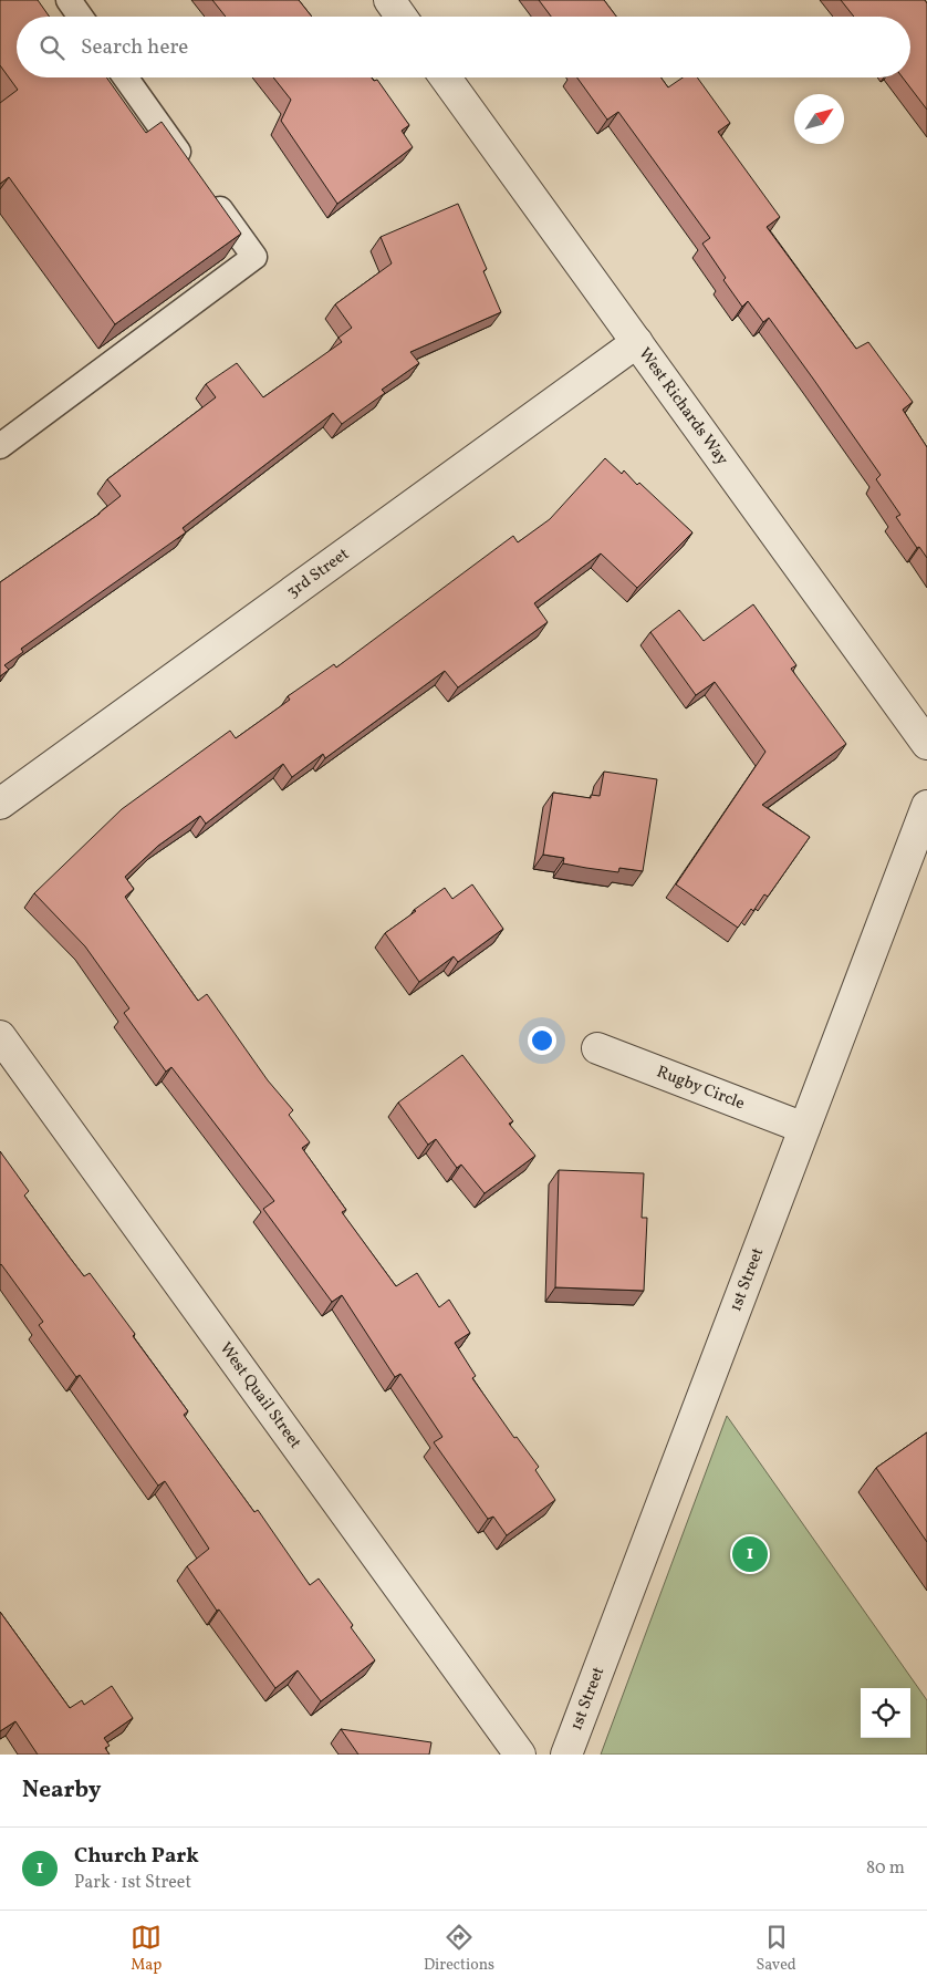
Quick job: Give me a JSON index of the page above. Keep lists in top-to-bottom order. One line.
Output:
{"streets":{"street":["West Richards Way","3rd Street","Rugby Circle","1st Street","West Quail Street"]},"crossings":[["West Richards Way","3rd Street"],["Rugby Circle","1st Street"]],"north":"top right","page":{"search":"Search here","pins":"1","heading":"Nearby","list":[{"mark":"1","name":"Church Park","note":"Park · 1st Street","value":"80 m"}],"nav":["Map","Directions","Saved"]}}
